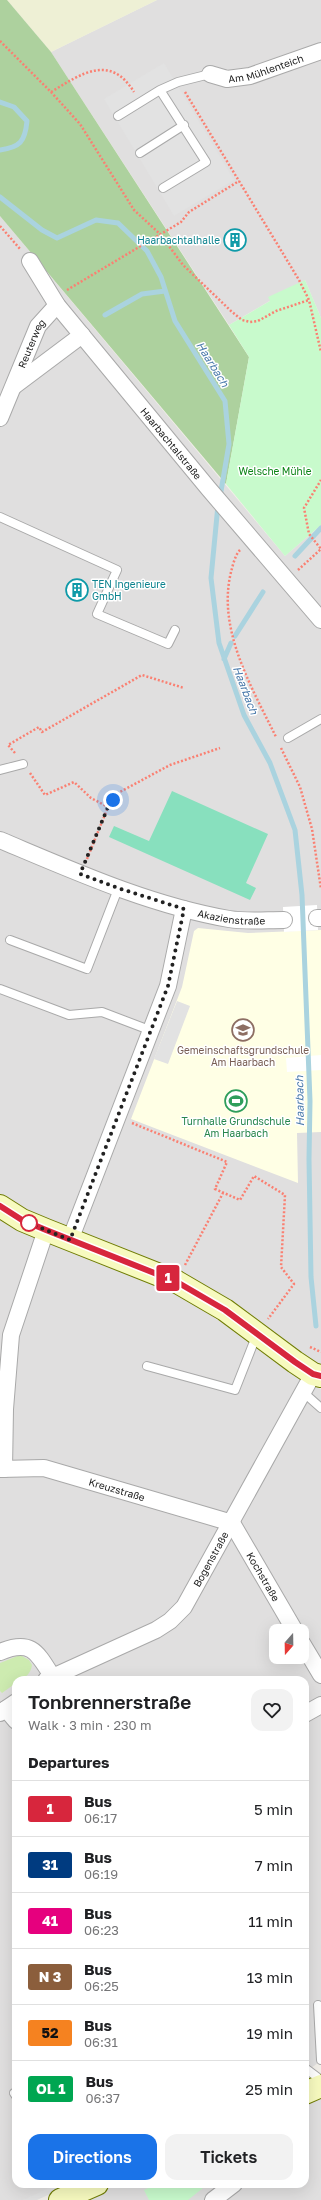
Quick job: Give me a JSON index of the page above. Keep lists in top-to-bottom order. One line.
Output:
{"streets":{"street":["Am Mühlenteich","Reuterweg","Haarbachtalstraße","Akazienstraße","Kreuzstraße","Bogenstraße","Kochstraße"]},"crossings":[["Reuterweg","Haarbachtalstraße"],["Kreuzstraße","Bogenstraße"],["Kreuzstraße","Kochstraße"],["Bogenstraße","Kochstraße"]],"water":["Haarbach"],"parks":["Welsche Mühle"],"places":{"building":["Haarbachtalhalle","TEN Ingenieure GmbH"],"school or university":["Gemeinschaftsgrundschule Am Haarbach"],"sports":["Turnhalle Grundschule Am Haarbach"]},"lines":["bus line 1"],"north":"bottom","page":{"on_map":"1","heading":[["Tonbrennerstraße","Walk · 3 min · 230 m"],"Departures"],"list":[{"mark":"1","name":"Bus","note":"06:17","value":"5 min"},{"mark":"31","name":"Bus","note":"06:19","value":"7 min"},{"mark":"41","name":"Bus","note":"06:23","value":"11 min"},{"mark":"N 3","name":"Bus","note":"06:25","value":"13 min"},{"mark":"52","name":"Bus","note":"06:31","value":"19 min"},{"mark":"OL 1","name":"Bus","note":"06:37","value":"25 min"}],"buttons":["Directions","Tickets"]}}
